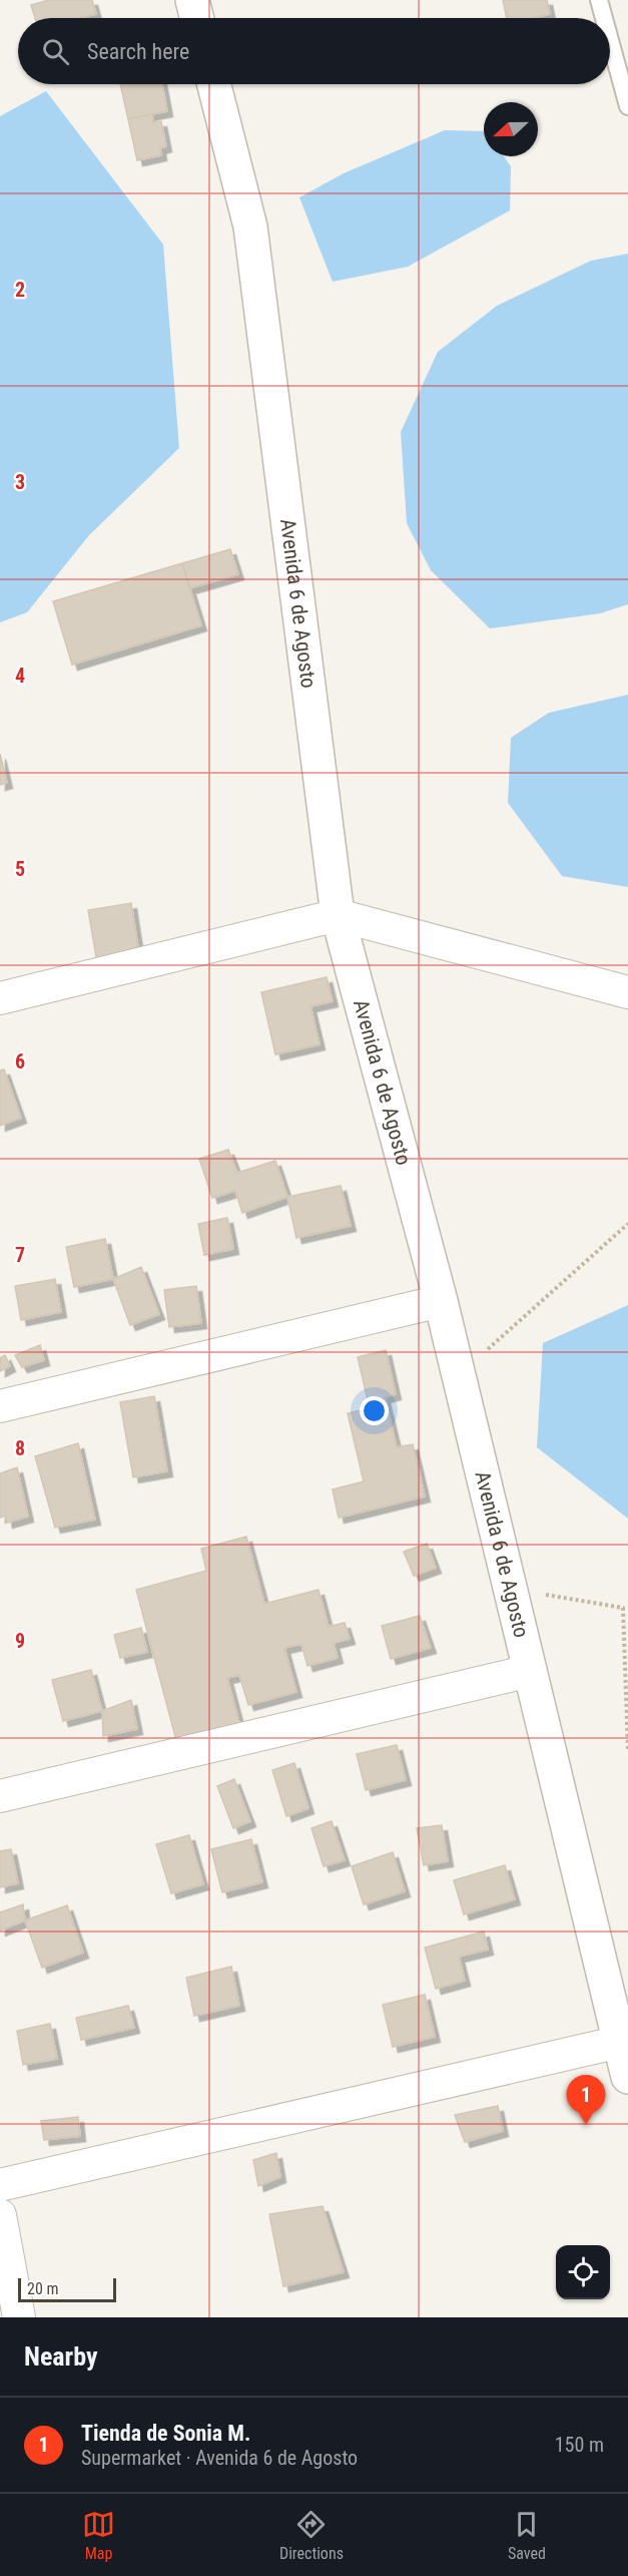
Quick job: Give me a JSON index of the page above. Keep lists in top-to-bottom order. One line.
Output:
{"streets":{"street":["Avenida 6 de Agosto"]},"scale_bar":"20 m","north":"left","page":{"search":"Search here","pins":"1","scale":"20 m","heading":"Nearby","list":[{"mark":"1","name":"Tienda de Sonia M.","note":"Supermarket · Avenida 6 de Agosto","value":"150 m"}],"nav":["Map","Directions","Saved"]},"grid":{"rows":["2","3","4","5","6","7","8","9"]}}
